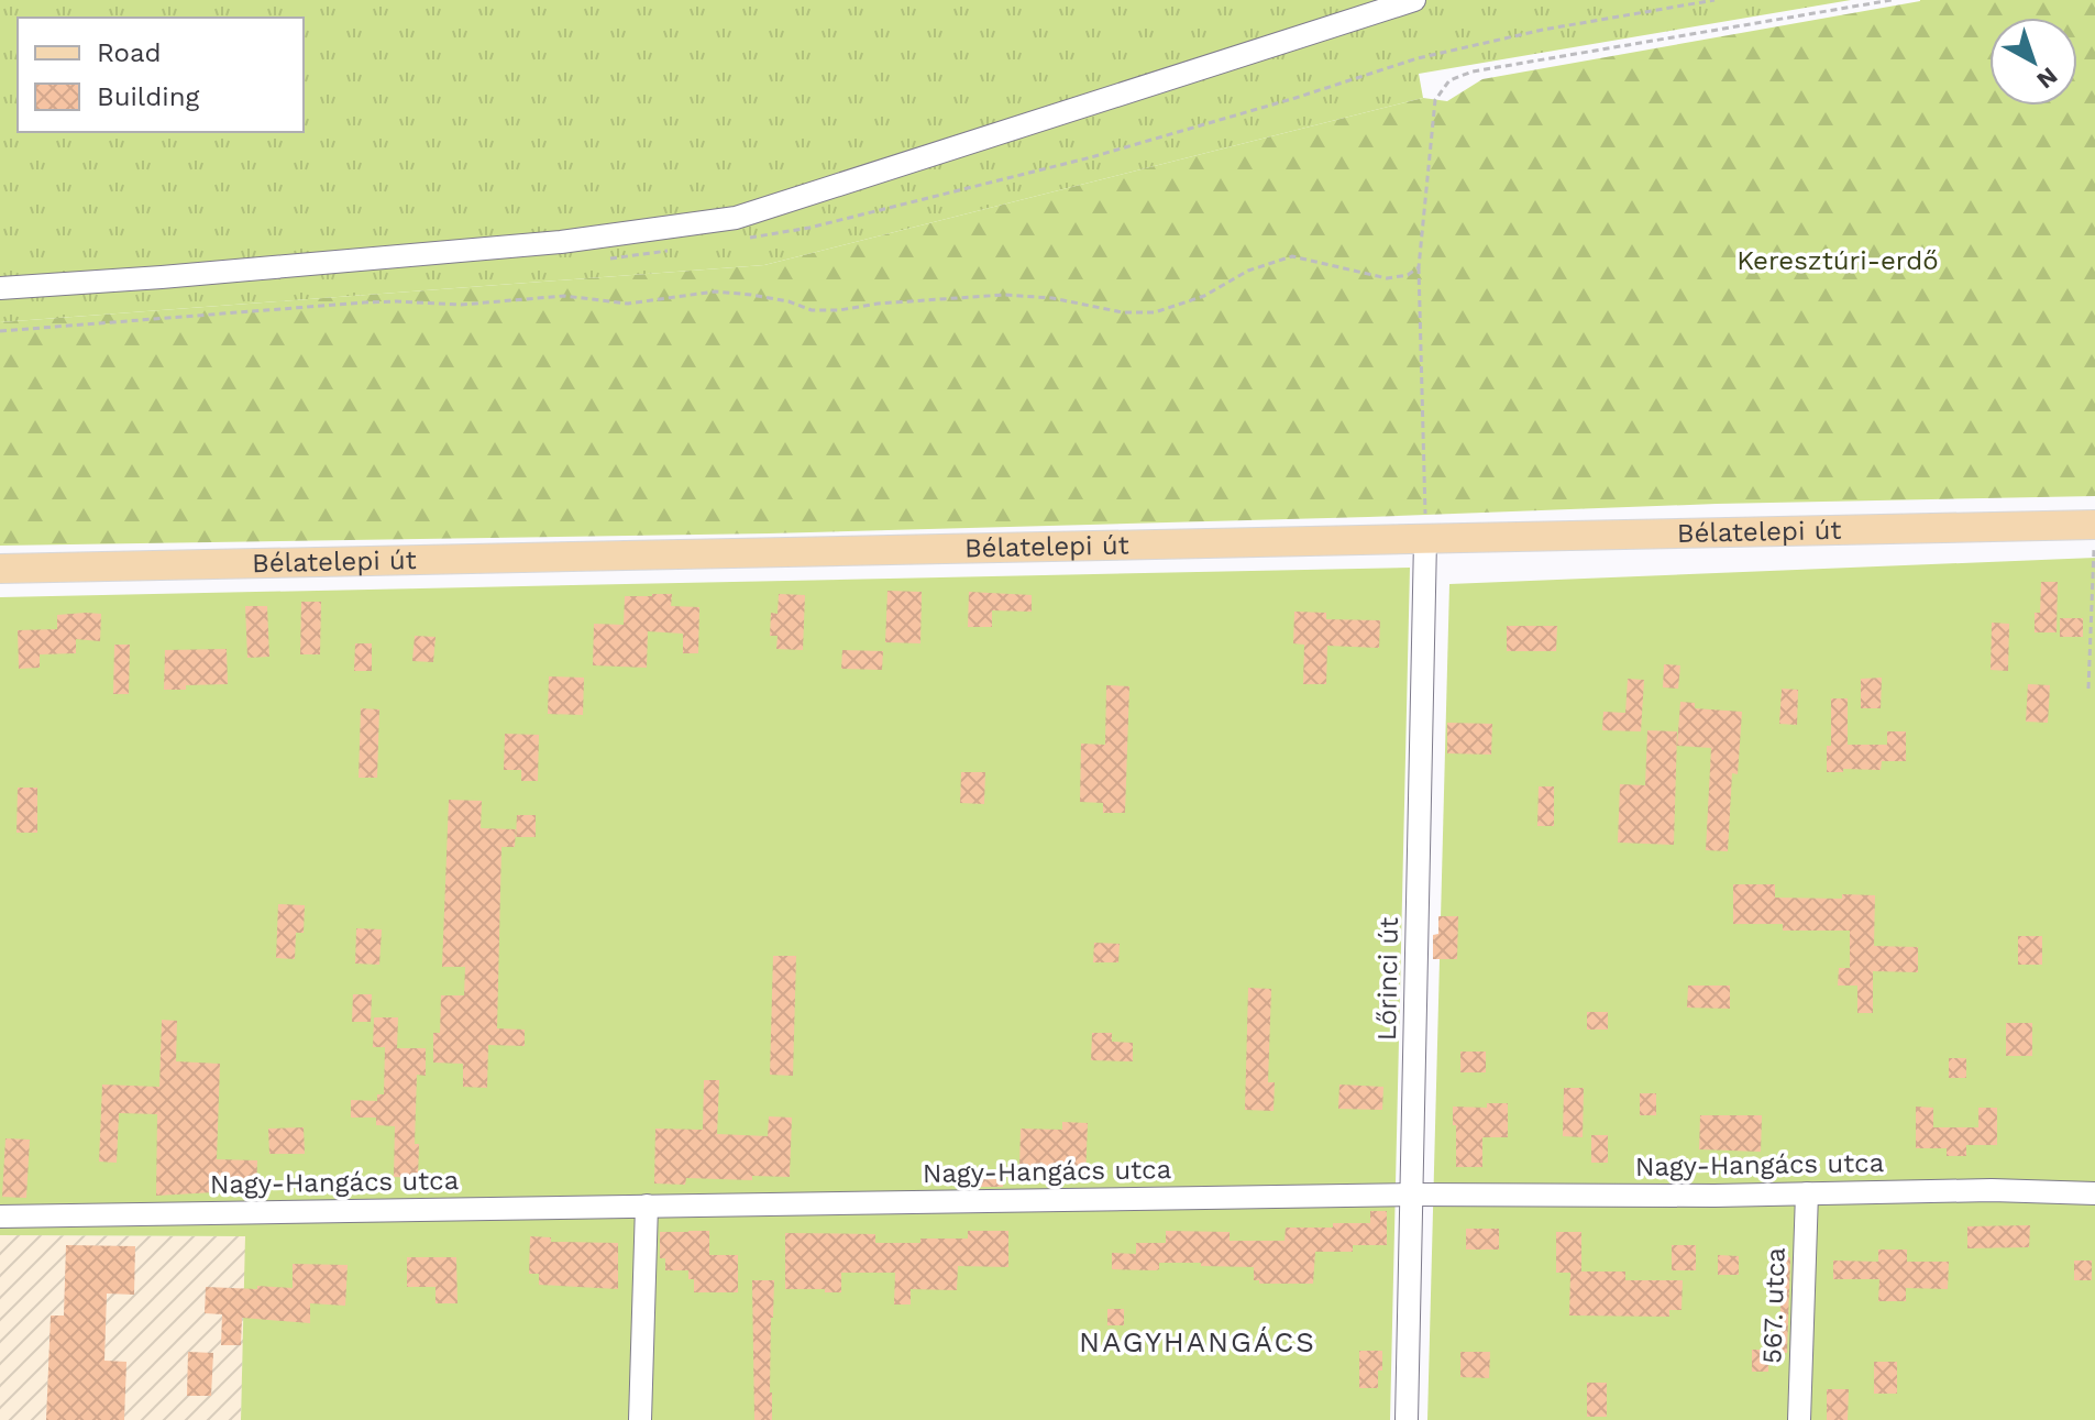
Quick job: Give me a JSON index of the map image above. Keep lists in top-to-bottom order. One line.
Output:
{"streets":{"main road":["Bélatelepi út"],"street":["Lőrinci út","Nagy-Hangács utca","567. utca"]},"crossings":[["Bélatelepi út","Lőrinci út"],["Lőrinci út","Nagy-Hangács utca"],["Nagy-Hangács utca","567. utca"]],"districts":["NAGYHANGÁCS"],"parks":["Keresztúri-erdő"],"legend":["Road","Building"],"north":"bottom right"}
